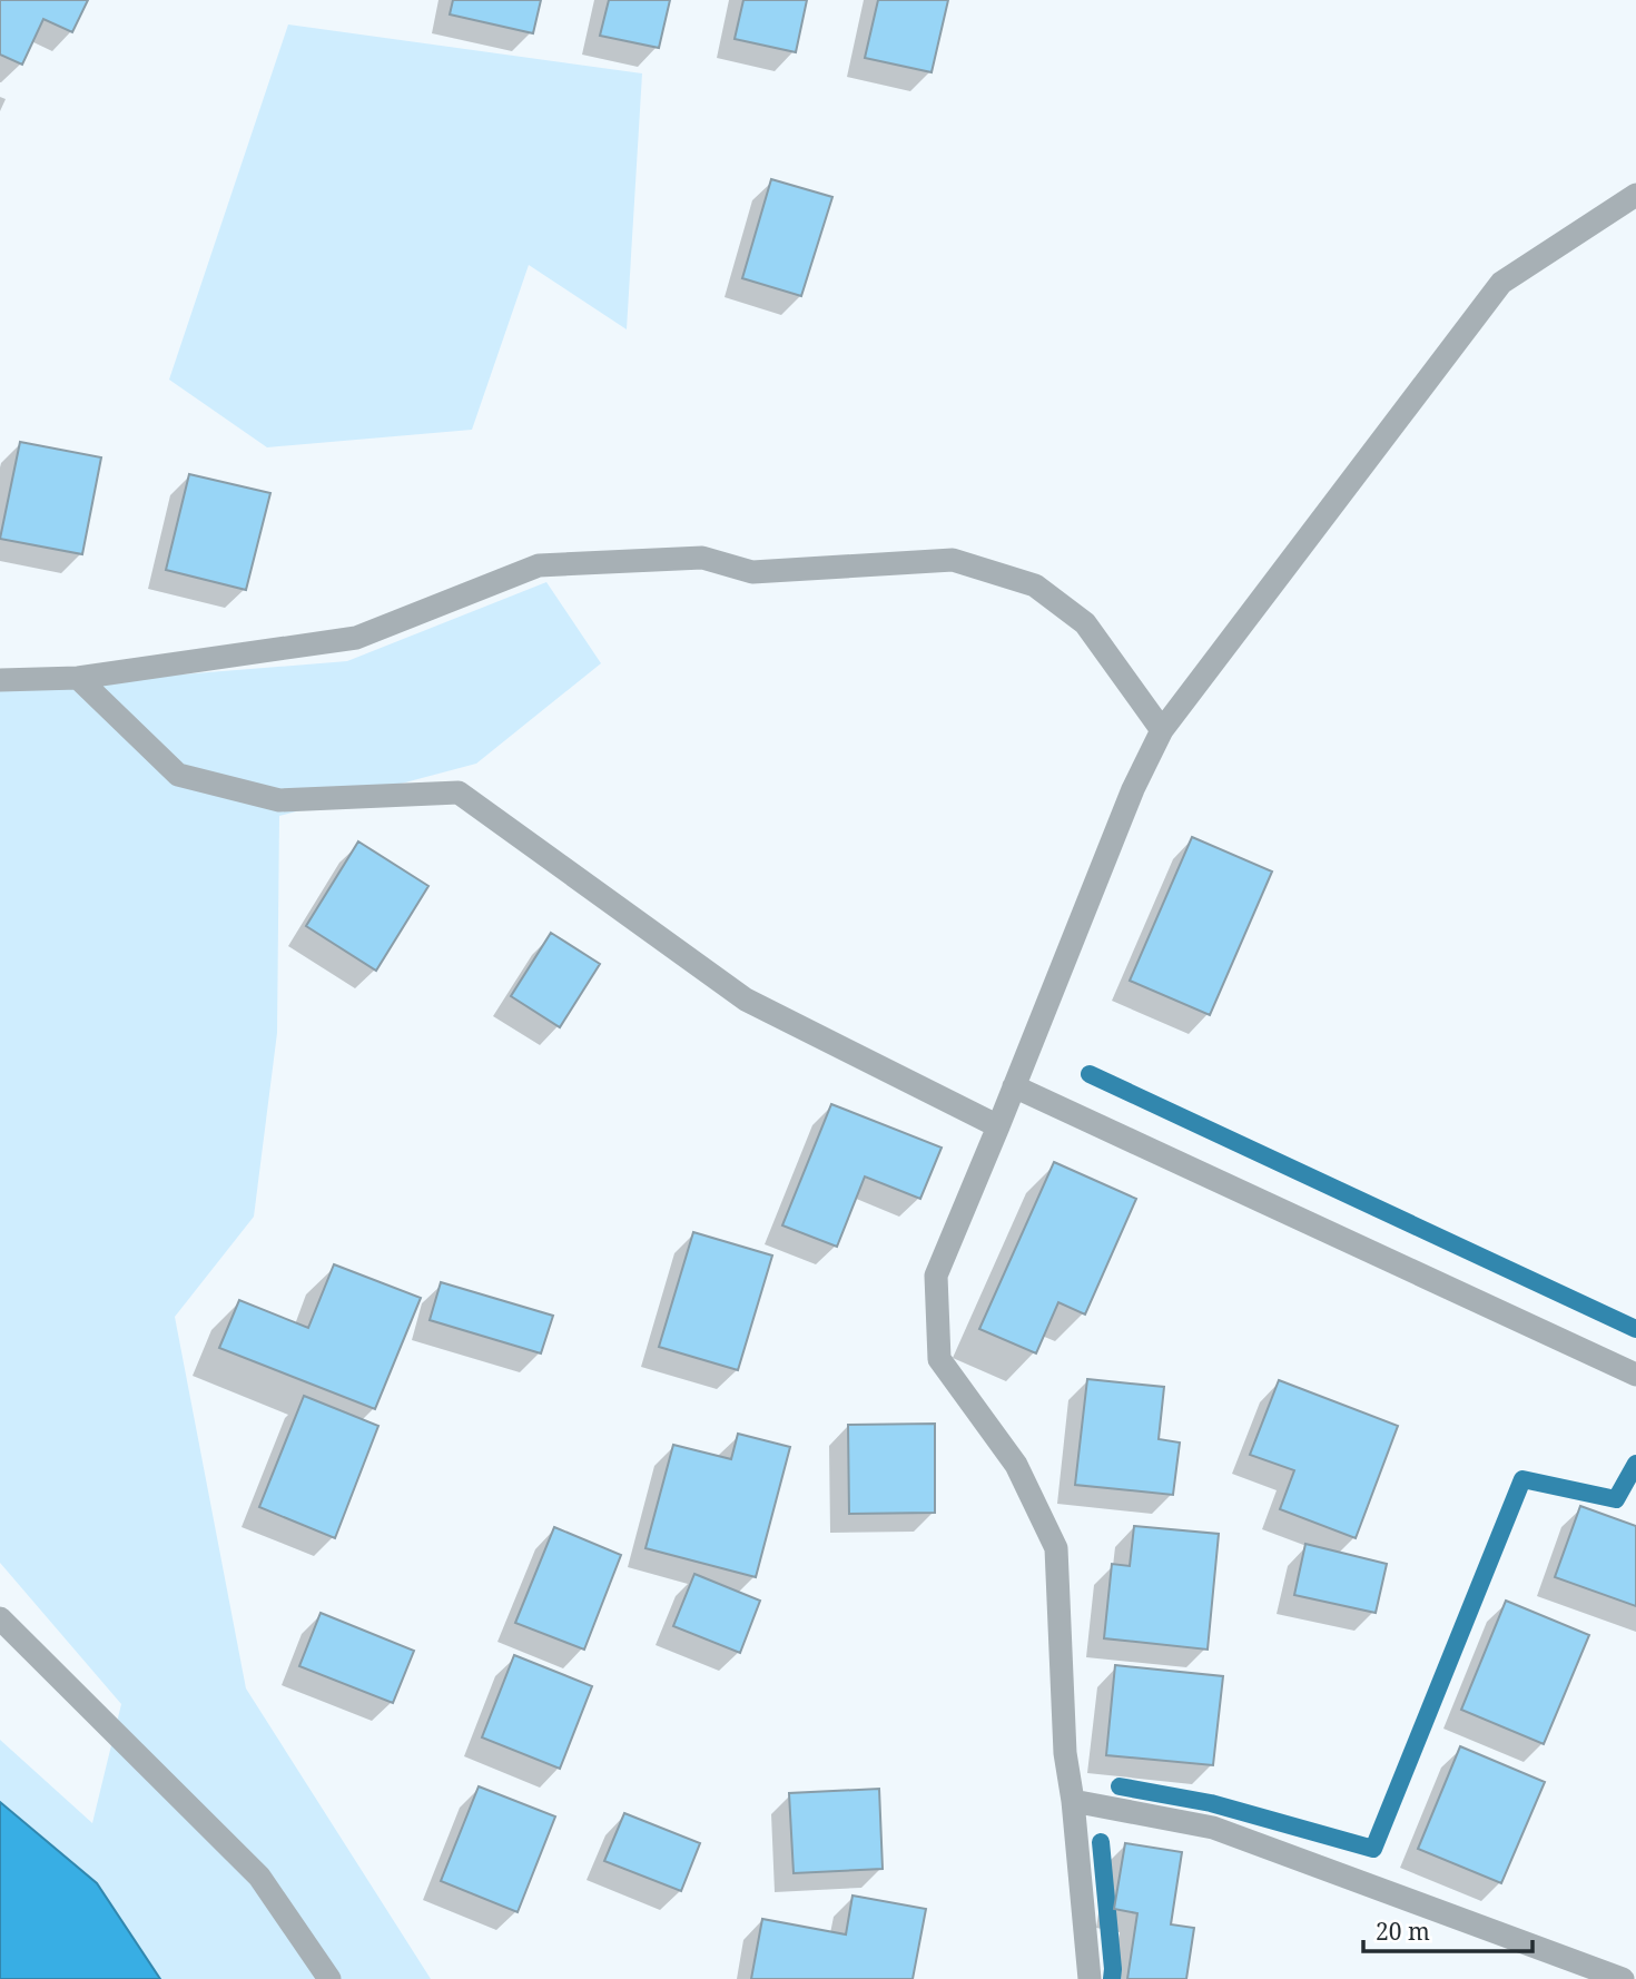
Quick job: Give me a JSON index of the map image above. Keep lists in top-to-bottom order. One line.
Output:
{"scale_bar":"20 m"}
